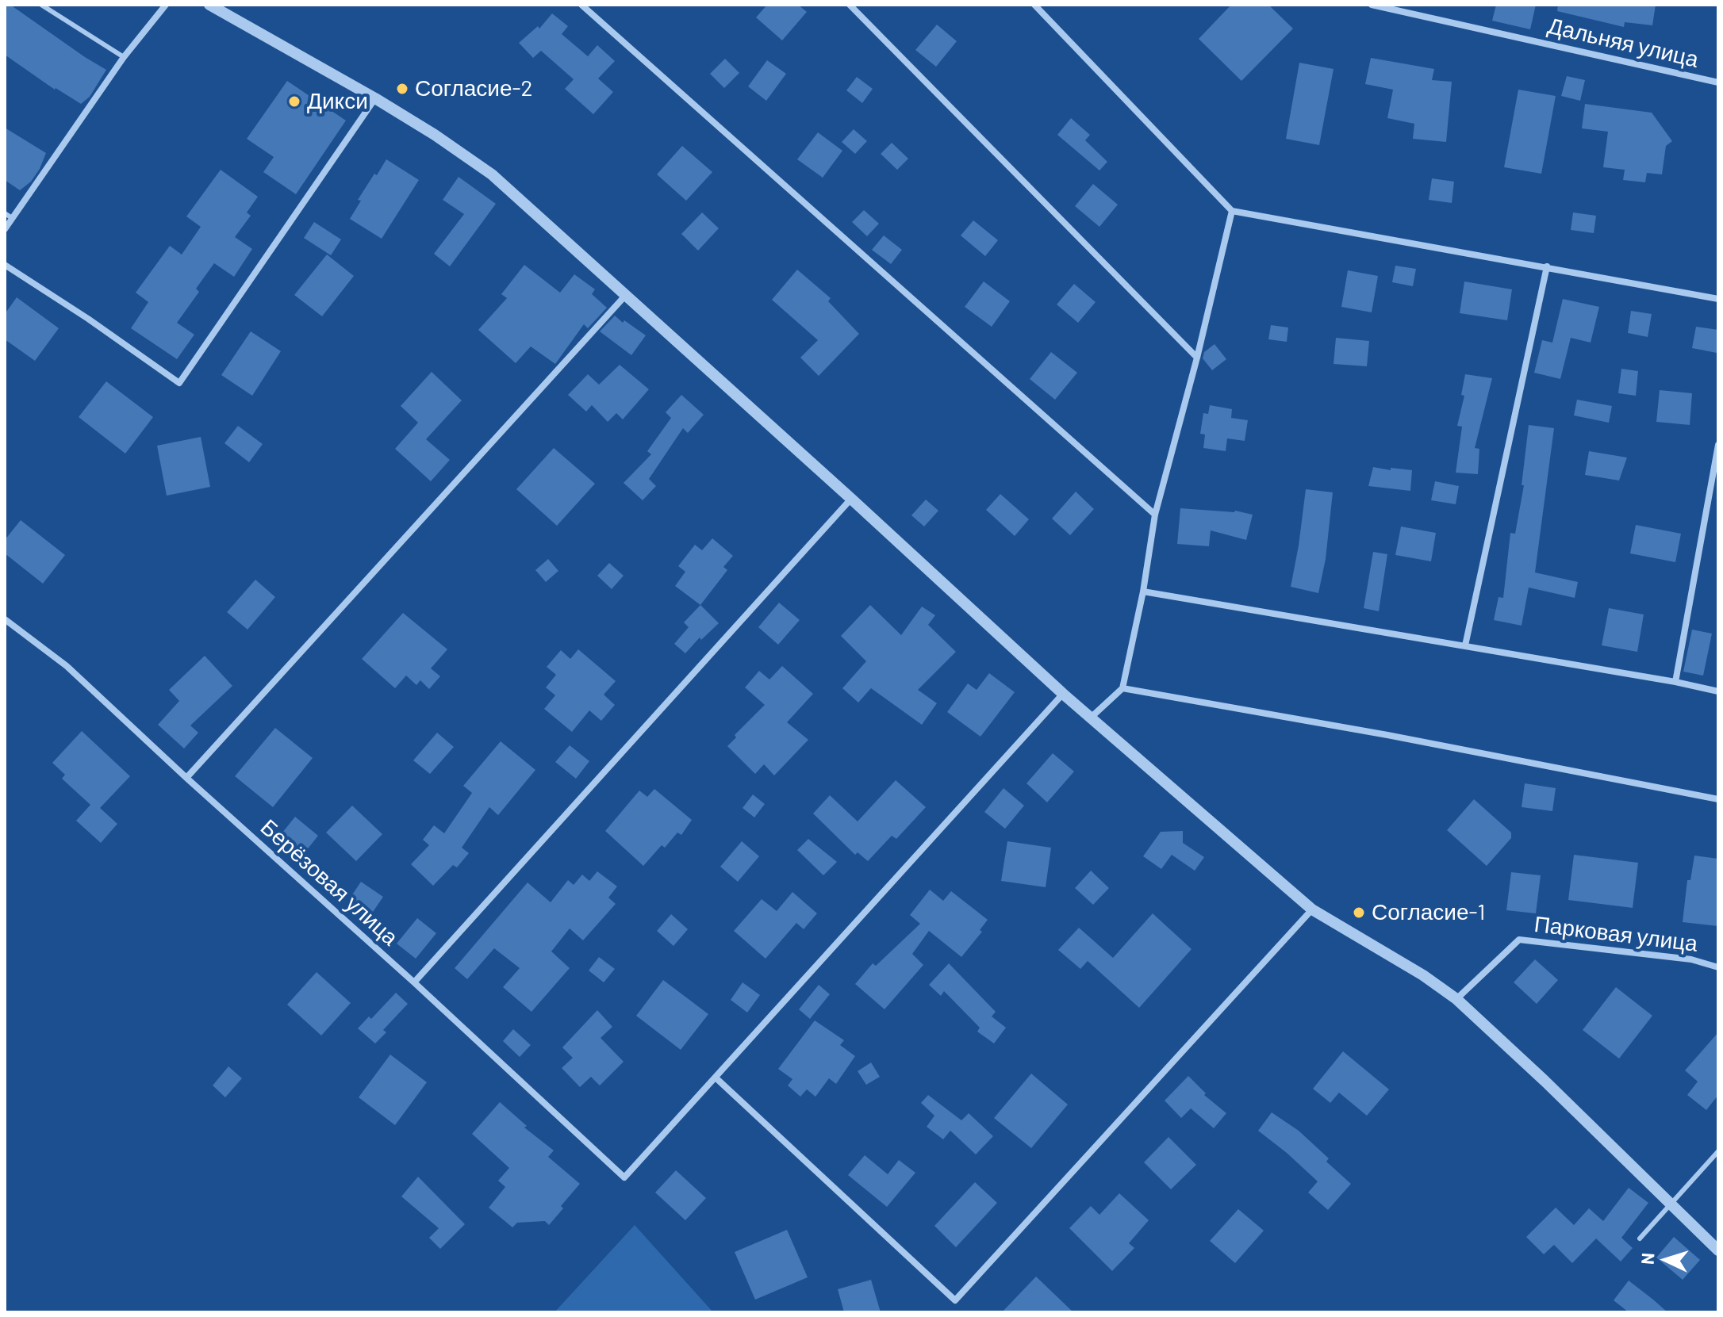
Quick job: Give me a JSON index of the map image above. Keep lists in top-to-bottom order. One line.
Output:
{"streets":{"street":["Дальняя улица","Берёзовая улица","Парковая улица"]},"places":["Согласие-2","Дикси","Согласие-1"],"north":"left"}
